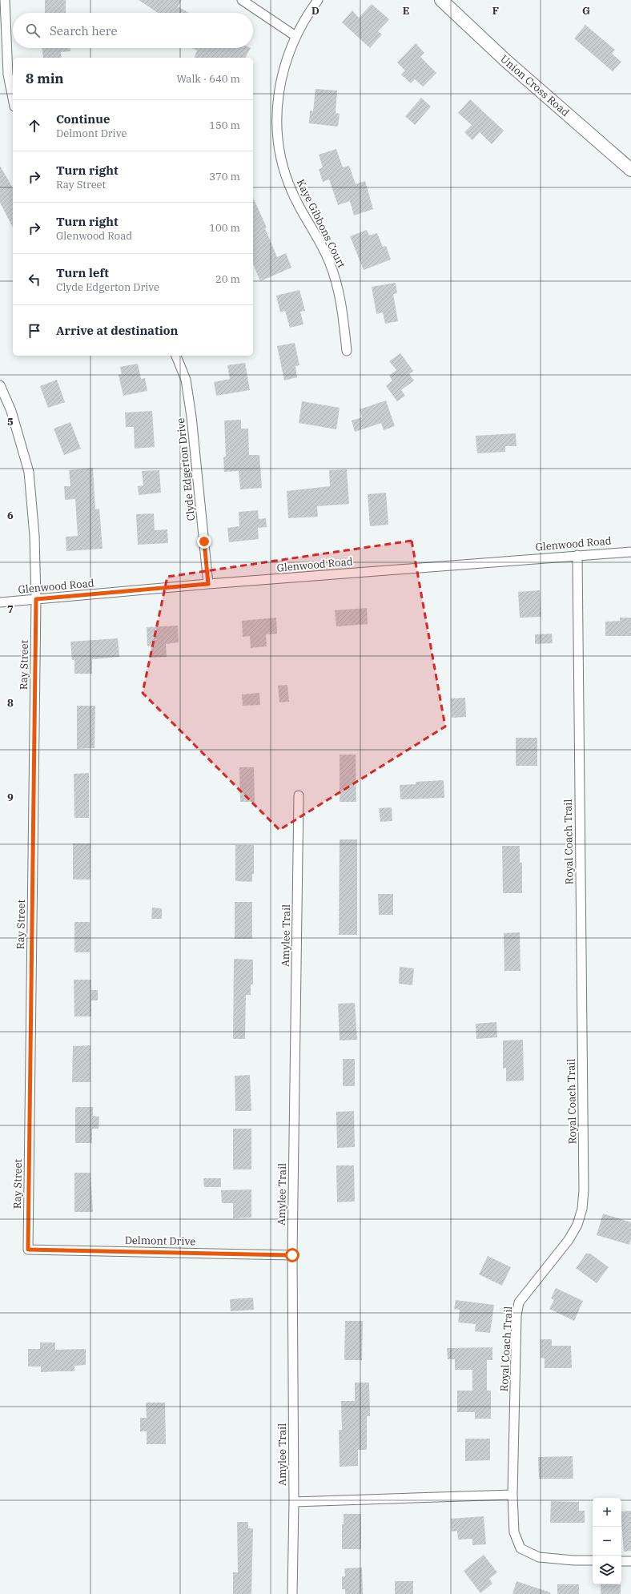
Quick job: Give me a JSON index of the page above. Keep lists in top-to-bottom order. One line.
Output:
{"streets":{"main road":["Union Cross Road"],"street":["Kaye Gibbons Court","Clyde Edgerton Drive","Glenwood Road","Ray Street","Royal Coach Trail","Amylee Trail","Delmont Drive"]},"crossings":[["Clyde Edgerton Drive","Glenwood Road"],["Glenwood Road","Ray Street"],["Glenwood Road","Royal Coach Trail"],["Ray Street","Delmont Drive"],["Amylee Trail","Delmont Drive"]],"page":{"search":"Search here","heading":["8 min","Walk · 640 m"],"list":[["Continue","Delmont Drive","150 m"],["Turn right","Ray Street","370 m"],["Turn right","Glenwood Road","100 m"],["Turn left","Clyde Edgerton Drive","20 m"],"Arrive at destination"],"map_buttons":["+","−"]},"grid":{"columns":["D","E","F","G"],"rows":["5","6","7","8","9"]}}
